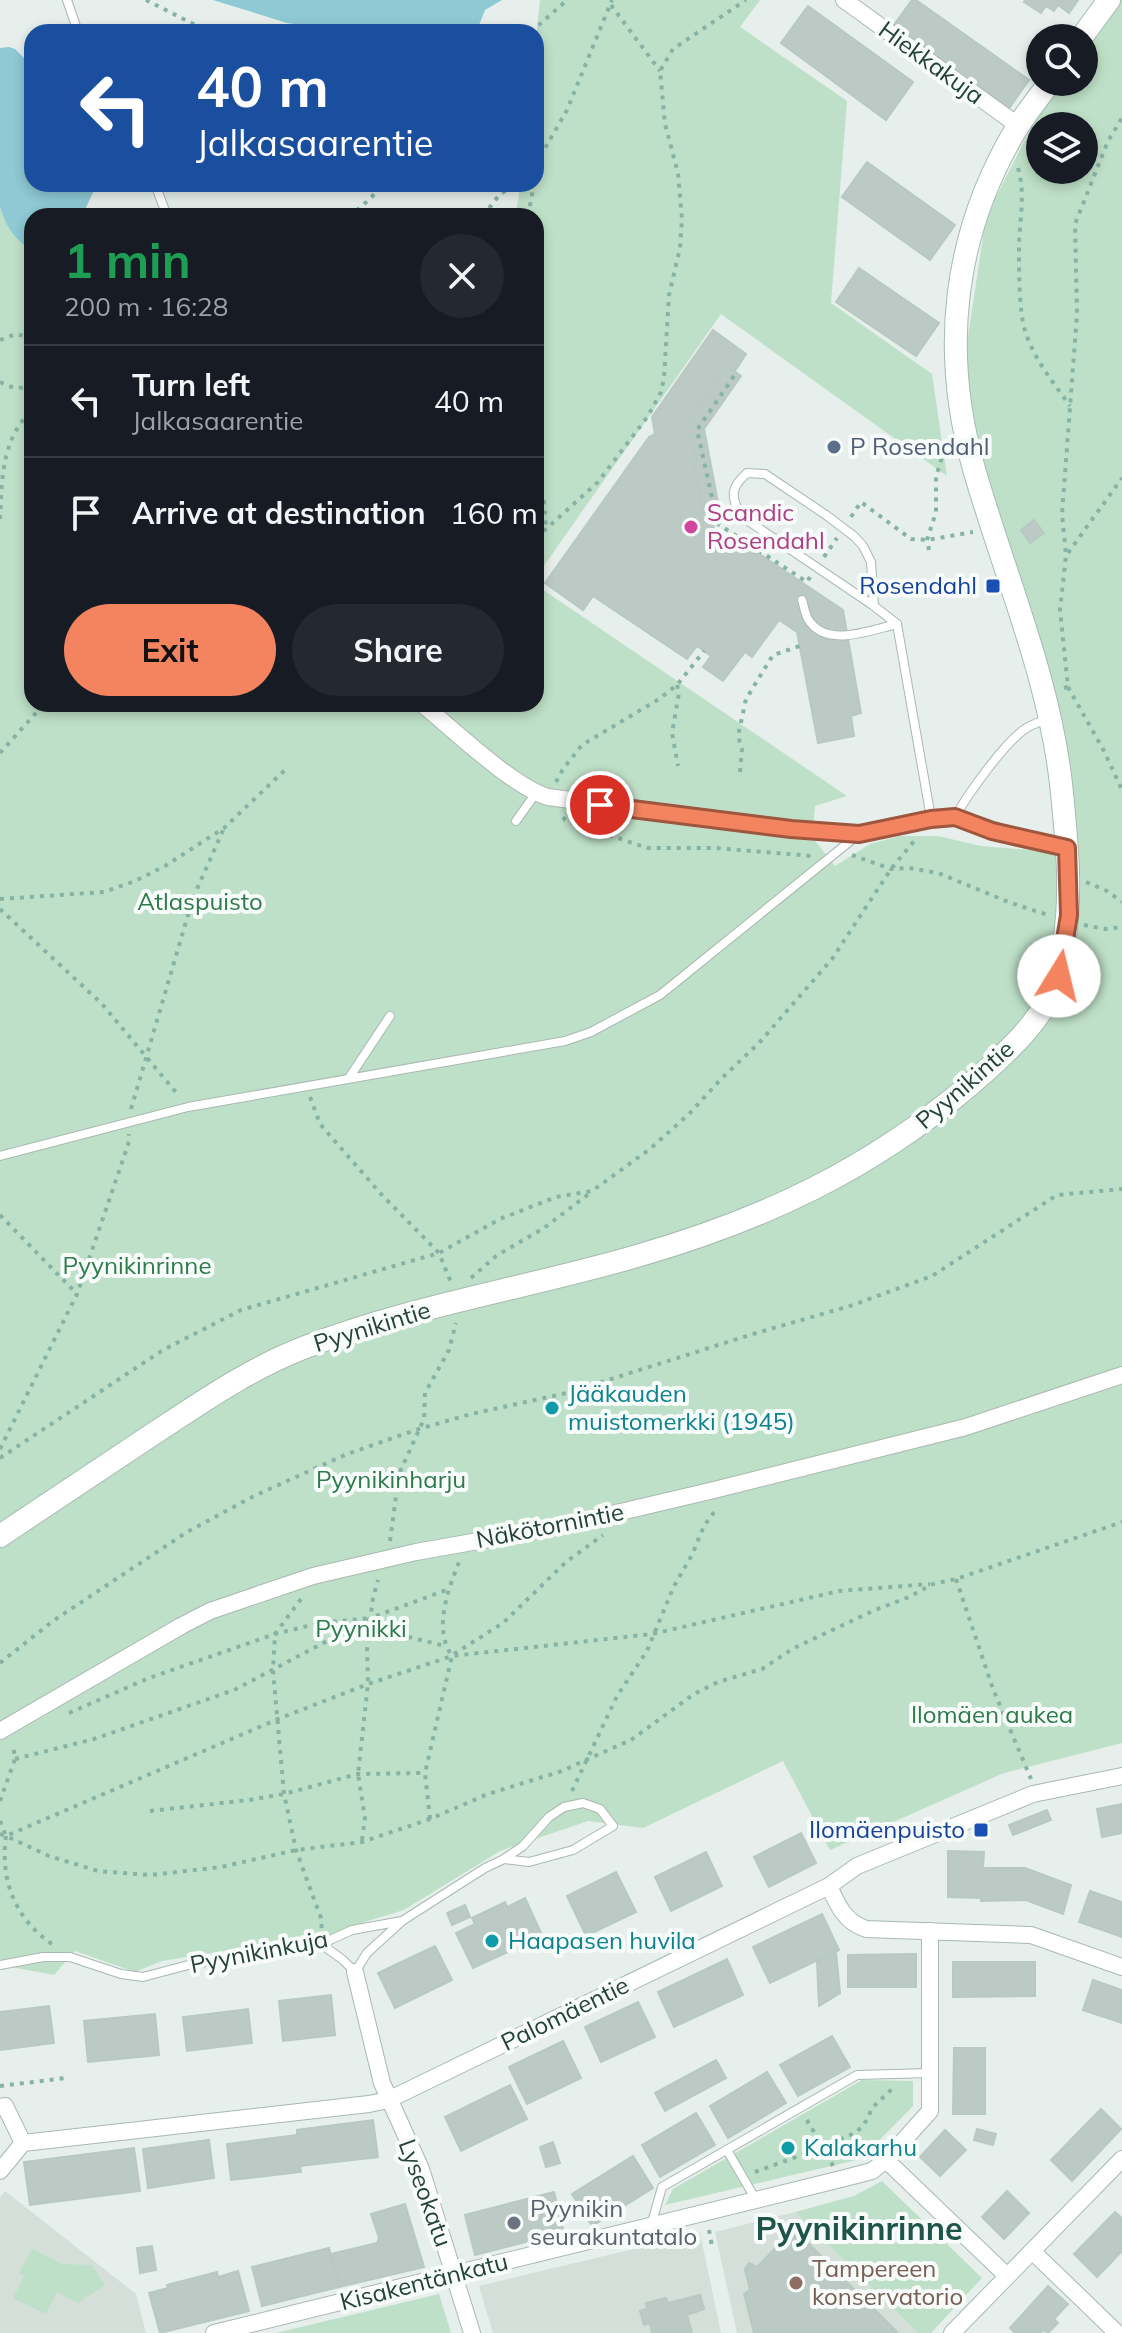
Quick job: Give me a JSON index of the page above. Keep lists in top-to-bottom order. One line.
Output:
{"streets":{"street":["Hiekkakuja","Pyynikintie","Näkötornintie","Palomäentie","Lyseokatu","Kisakentänkatu"],"lane":["Pyynikinkuja"]},"crossings":[["Hiekkakuja","Pyynikintie"],["Palomäentie","Lyseokatu"],["Lyseokatu","Kisakentänkatu"]],"districts":["Pyynikinrinne"],"parks":["Atlaspuisto","Pyynikinrinne","Pyynikinharju","Pyynikki","Ilomäen aukea"],"places":{"other":["P Rosendahl","Scandic Rosendahl","Jääkauden muistomerkki (1945)","Haapasen huvila","Kalakarhu","Pyynikin seurakuntatalo","Tampereen konservatorio"],"transit":["Rosendahl","Ilomäenpuisto"]},"page":{"turn":["40 m","Jalkasaarentie"],"heading":["1 min","200 m · 16:28"],"list":[{"name":"Turn left","note":"Jalkasaarentie","value":"40 m"},{"name":"Arrive at destination","value":"160 m"}],"buttons":["Exit","Share"]}}
